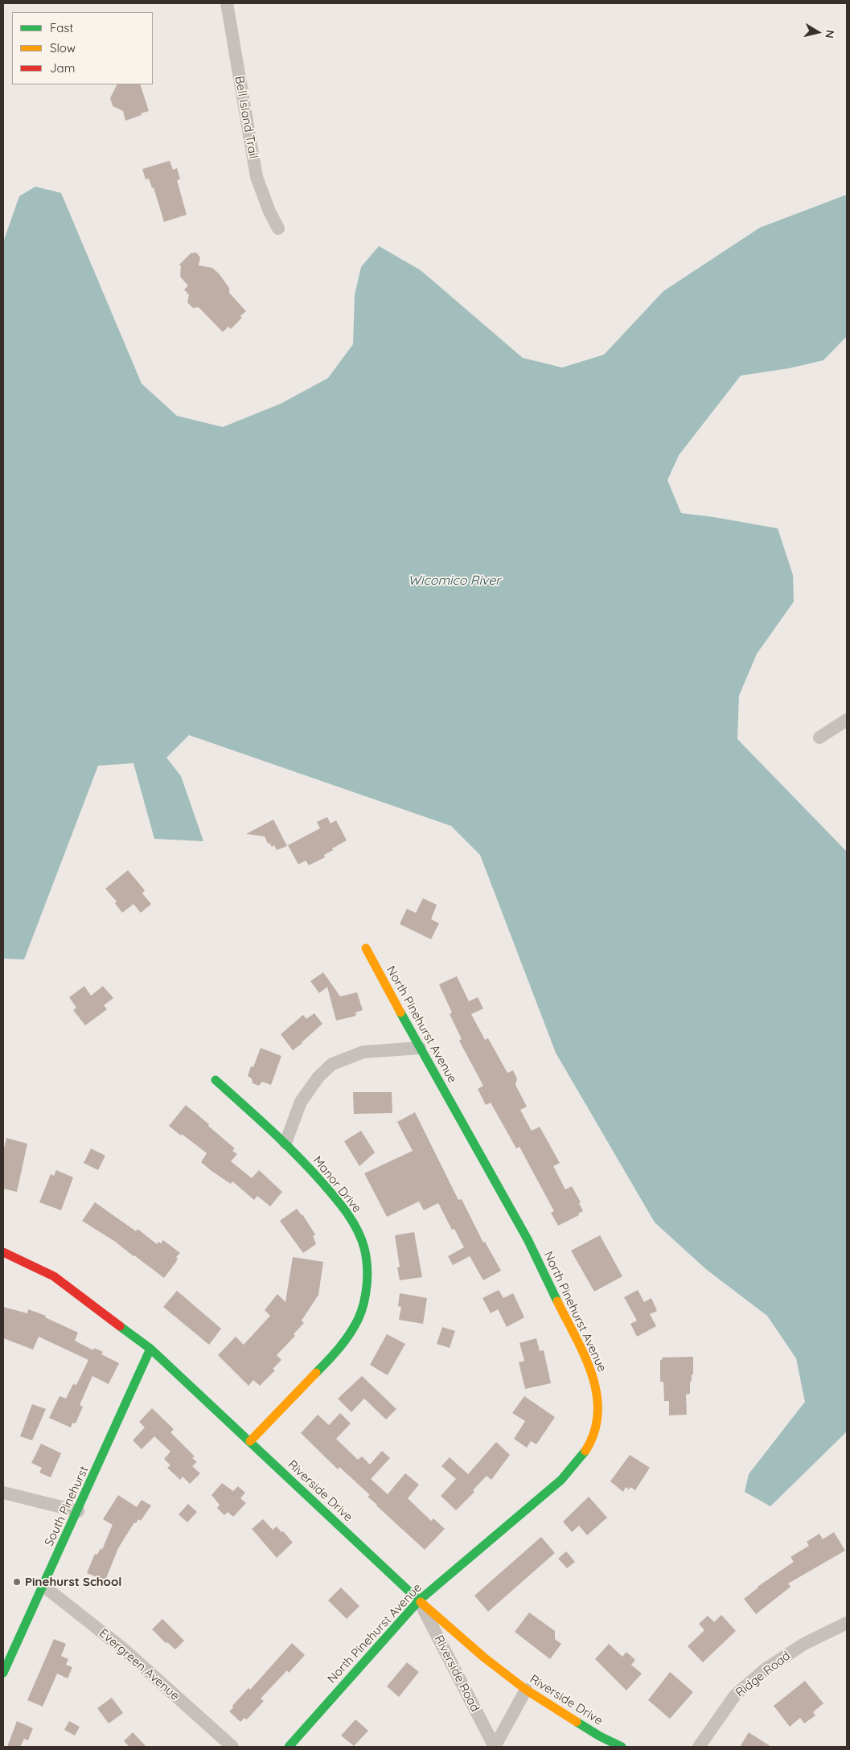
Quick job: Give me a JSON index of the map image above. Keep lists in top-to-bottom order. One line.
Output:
{"streets":{"street":["Bell Island Trail","North Pinehurst Avenue","Manor Drive","Riverside Drive","South Pinehurst","Evergreen Avenue","Riverside Road","Ridge Road"]},"crossings":[["North Pinehurst Avenue","Riverside Drive"],["North Pinehurst Avenue","Riverside Road"],["Manor Drive","Riverside Drive"],["Riverside Drive","South Pinehurst"],["Riverside Drive","Riverside Road"],["South Pinehurst","Evergreen Avenue"]],"water":["Wicomico River"],"places":["Pinehurst School"],"legend":["Fast","Slow","Jam"],"north":"right"}
